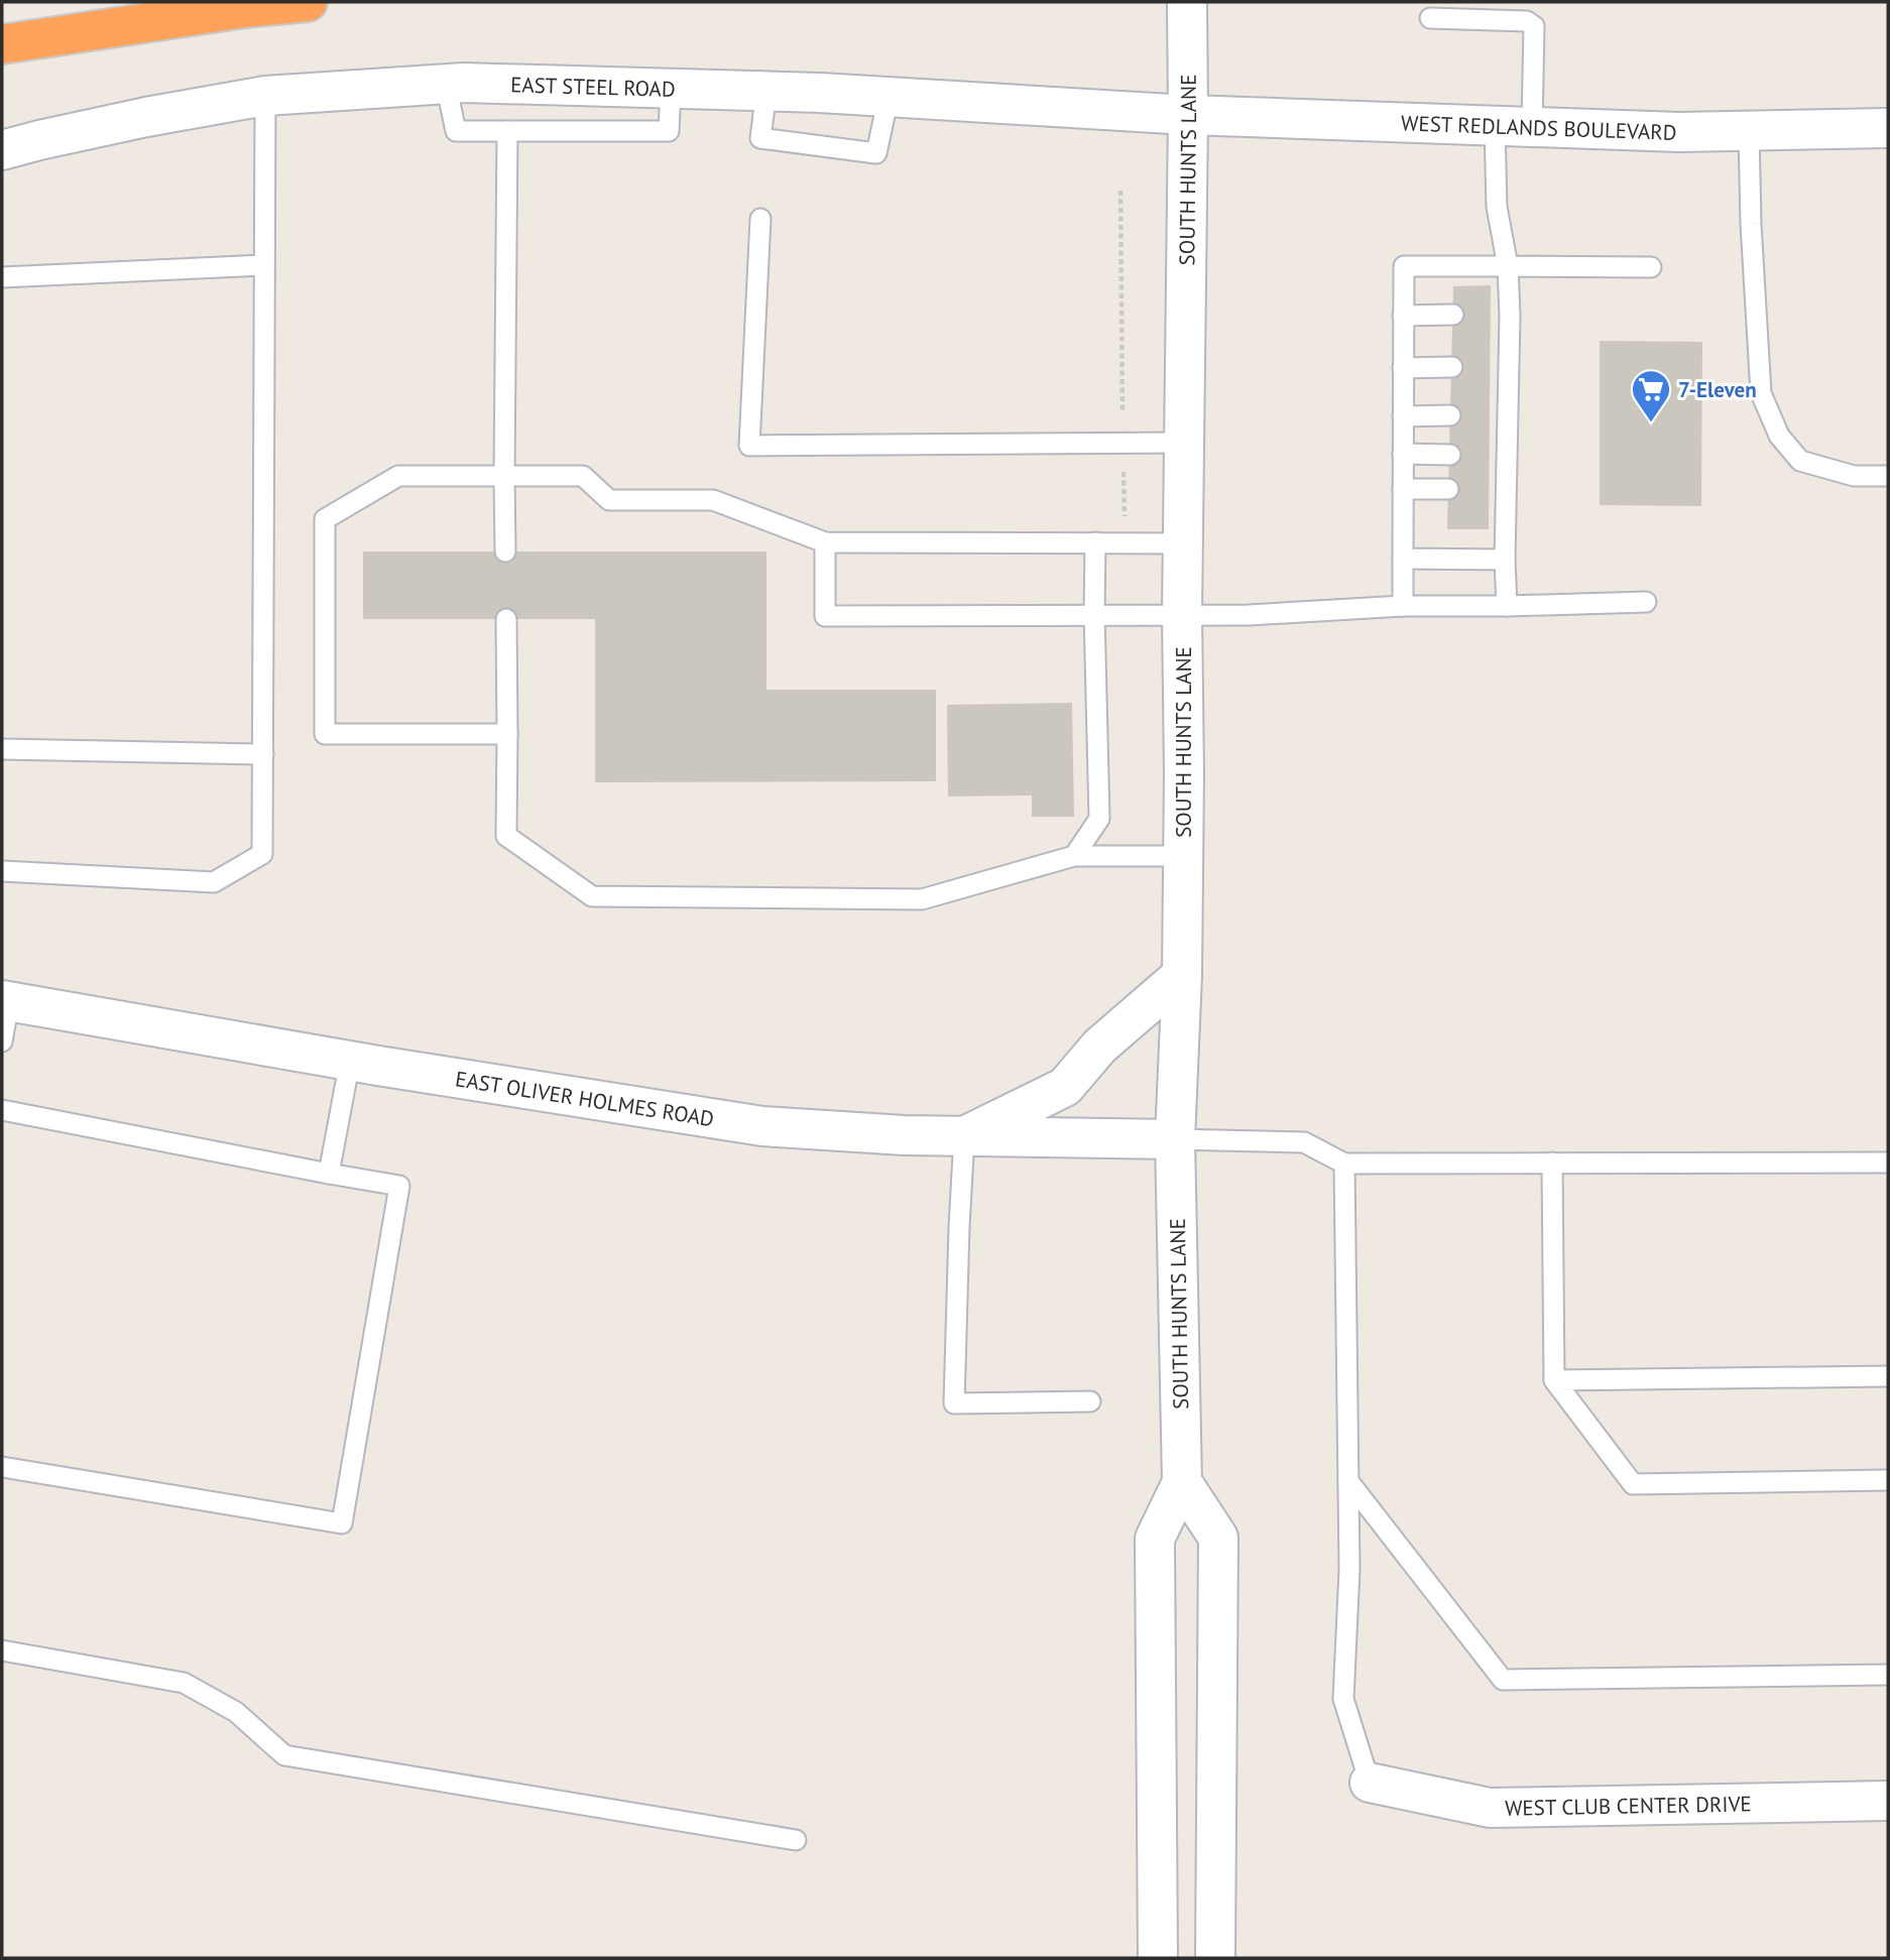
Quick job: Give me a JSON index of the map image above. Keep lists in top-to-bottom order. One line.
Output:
{"streets":{"main road":["EAST STEEL ROAD","WEST REDLANDS BOULEVARD","SOUTH HUNTS LANE","EAST OLIVER HOLMES ROAD","WEST CLUB CENTER DRIVE"]},"crossings":[["EAST STEEL ROAD","WEST REDLANDS BOULEVARD"],["EAST STEEL ROAD","SOUTH HUNTS LANE"],["WEST REDLANDS BOULEVARD","SOUTH HUNTS LANE"],["SOUTH HUNTS LANE","EAST OLIVER HOLMES ROAD"]],"places":{"supermarket":["7-Eleven"]}}
